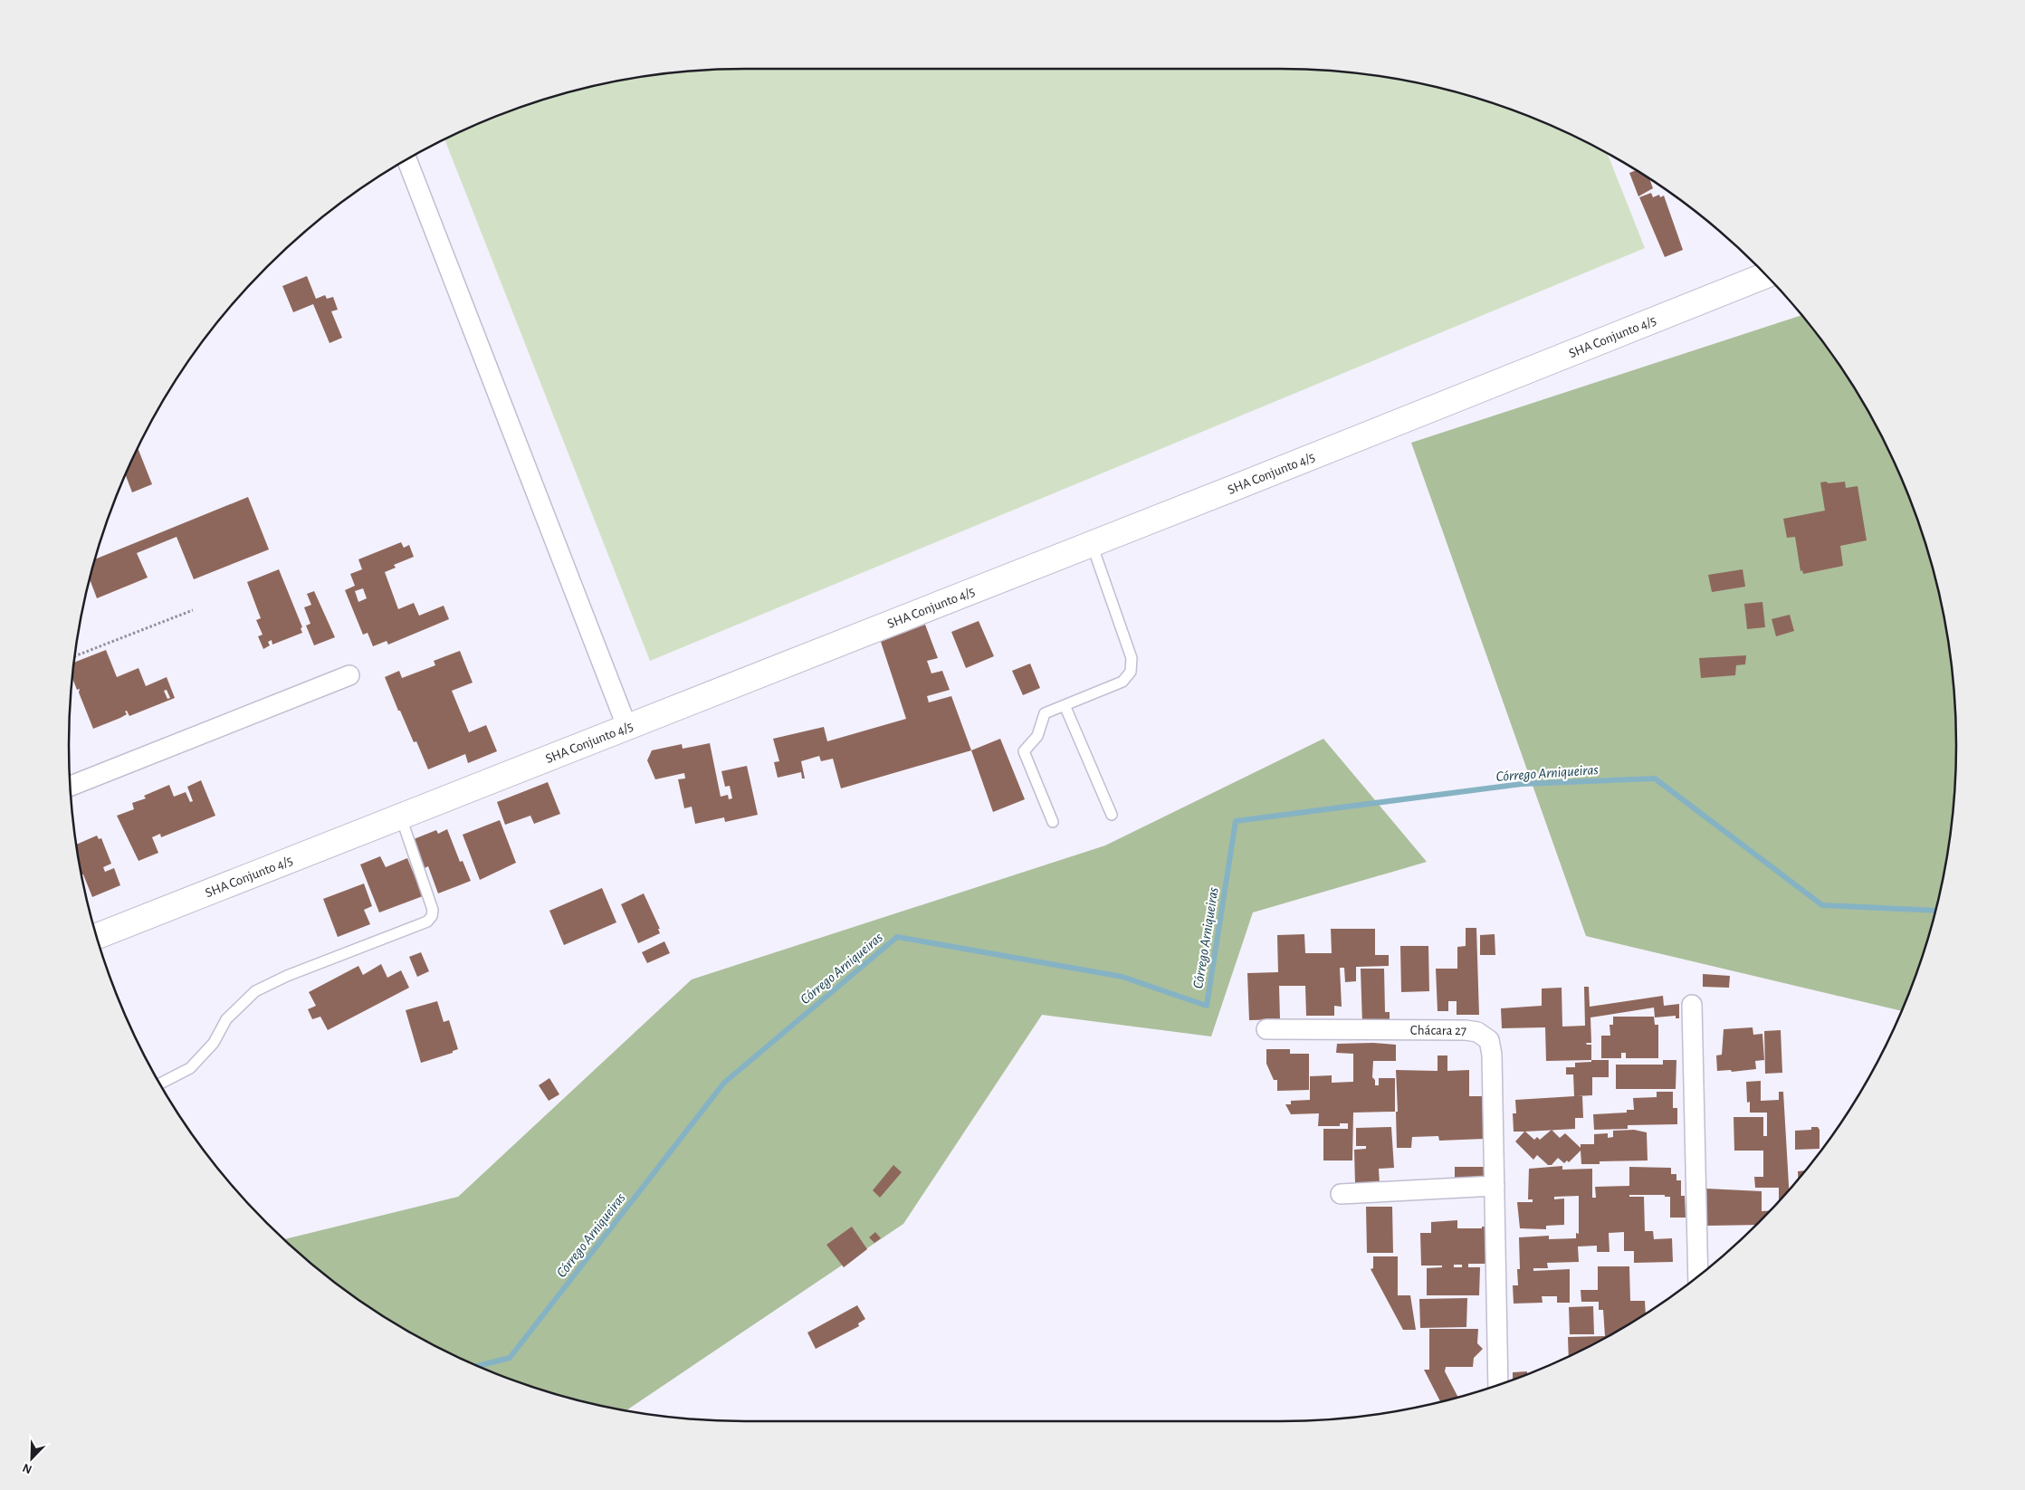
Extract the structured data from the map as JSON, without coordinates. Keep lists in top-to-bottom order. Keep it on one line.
{"streets":{"street":["SHA Conjunto 4/5","Chácara 27"]},"water":["Córrego Arniqueiras"],"north":"bottom left"}
